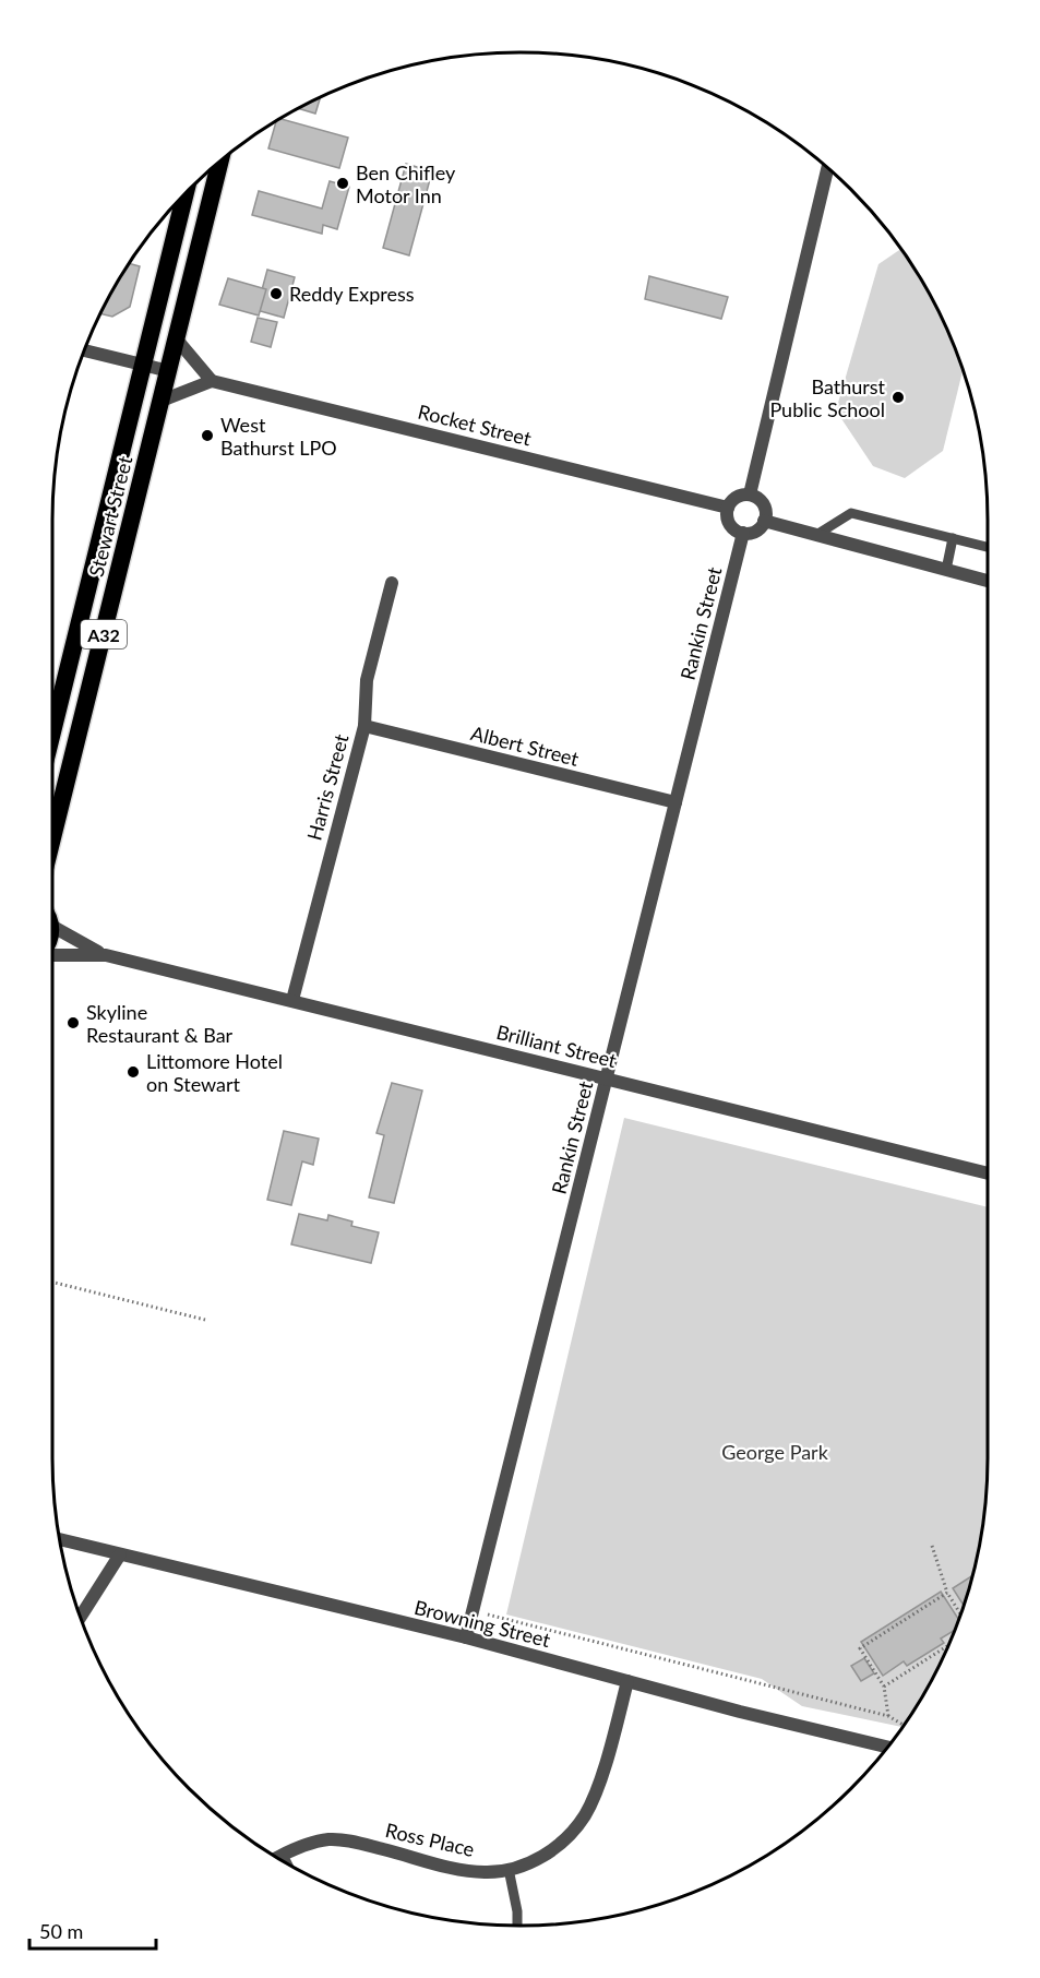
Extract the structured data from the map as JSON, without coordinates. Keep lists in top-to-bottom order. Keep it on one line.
{"streets":{"highway":["Stewart Street","A32"],"street":["Rocket Street","Rankin Street","Albert Street","Harris Street","Brilliant Street","Browning Street","Ross Place"]},"crossings":[["Rocket Street","Rankin Street"],["Rankin Street","Albert Street"],["Rankin Street","Brilliant Street"],["Rankin Street","Browning Street"],["Albert Street","Harris Street"],["Harris Street","Brilliant Street"],["Browning Street","Ross Place"]],"parks":["George Park"],"places":["Ben Chifley Motor Inn","Reddy Express","Bathurst Public School","West Bathurst LPO","Skyline Restaurant & Bar","Littomore Hotel on Stewart"],"scale_bar":"50 m"}
